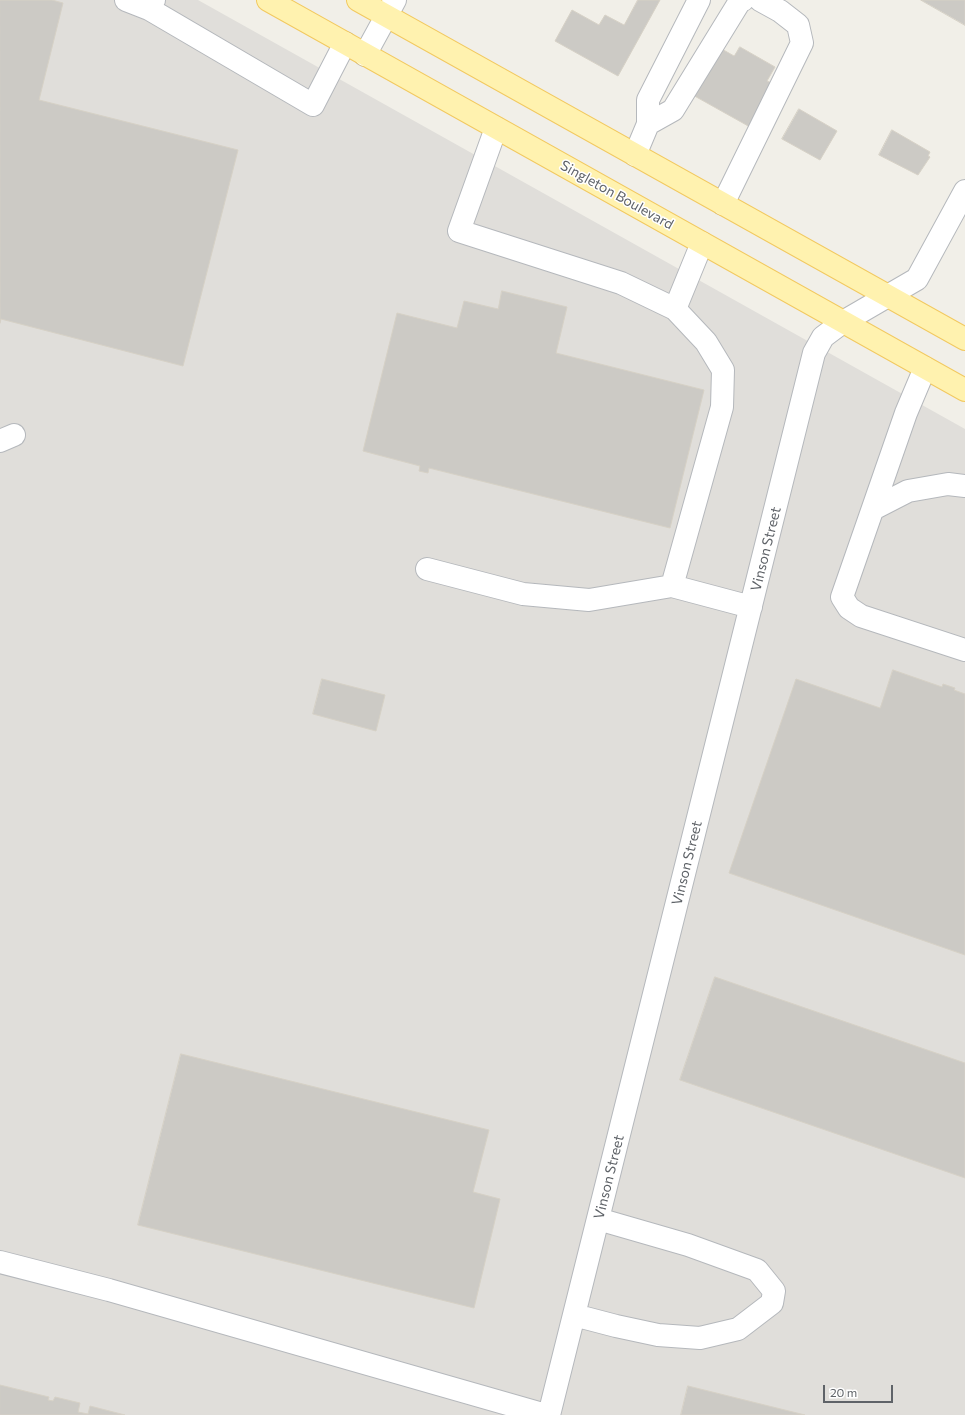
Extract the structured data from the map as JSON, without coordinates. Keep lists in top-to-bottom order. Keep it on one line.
{"streets":{"main road":["Singleton Boulevard"],"street":["Vinson Street"]},"crossings":[["Singleton Boulevard","Vinson Street"]],"scale_bar":"20 m"}
